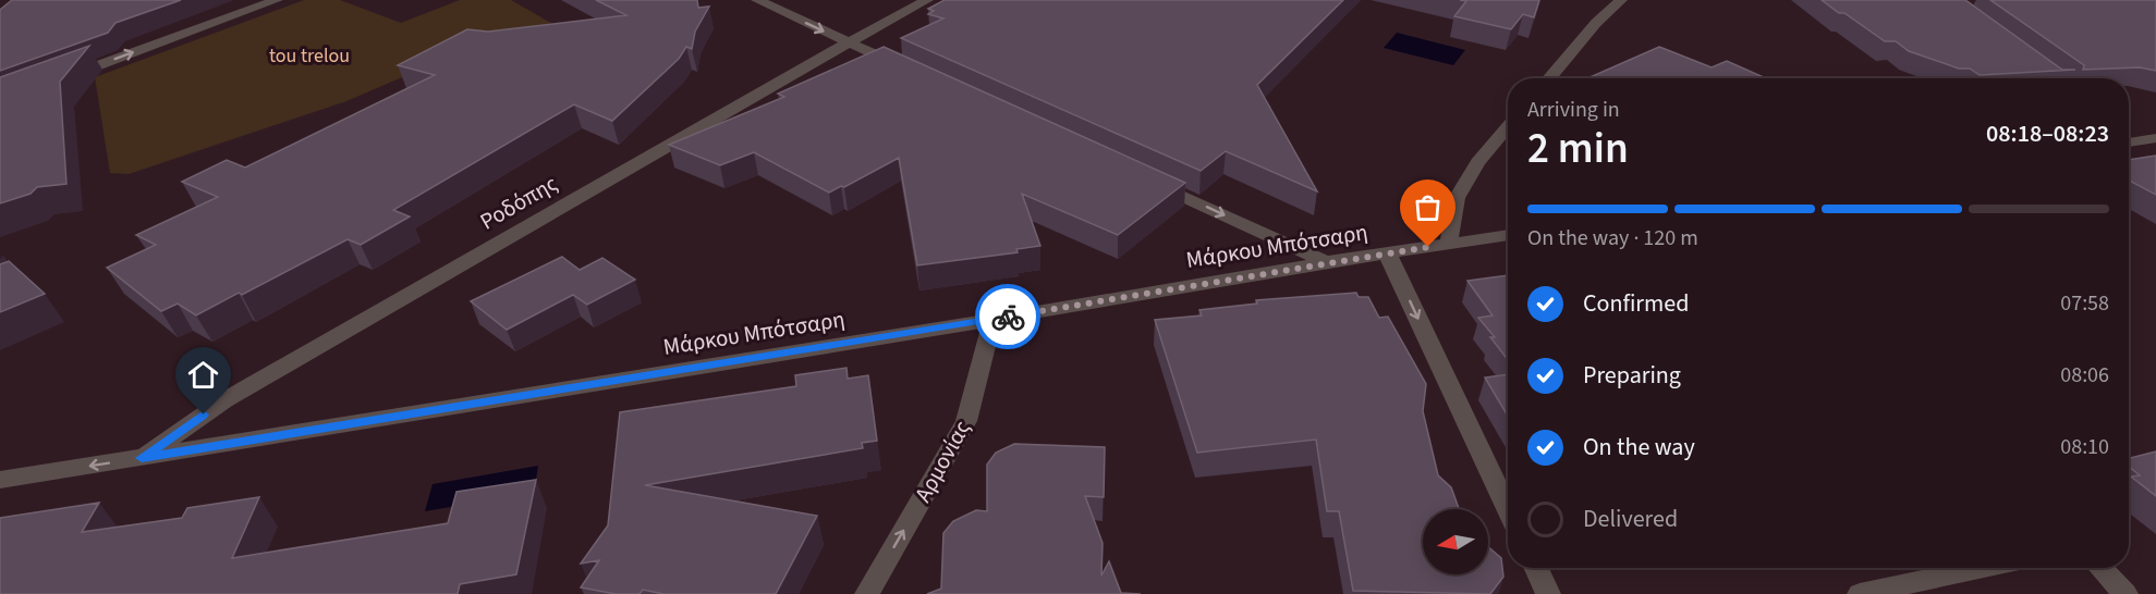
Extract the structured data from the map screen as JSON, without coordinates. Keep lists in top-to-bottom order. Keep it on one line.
{"streets":{"street":["Ροδόπης","Μάρκου Μπότσαρη","Αρμονίας"]},"crossings":[["Ροδόπης","Μάρκου Μπότσαρη"],["Μάρκου Μπότσαρη","Αρμονίας"]],"one_way":["Αρμονίας"],"parks":["tou trelou"],"north":"left","page":{"heading":["2 min","Arriving in","08:18–08:23"],"bar":"On the way · 120 m","list":[["Confirmed","07:58"],["Preparing","08:06"],["On the way","08:10"],"Delivered"]}}
